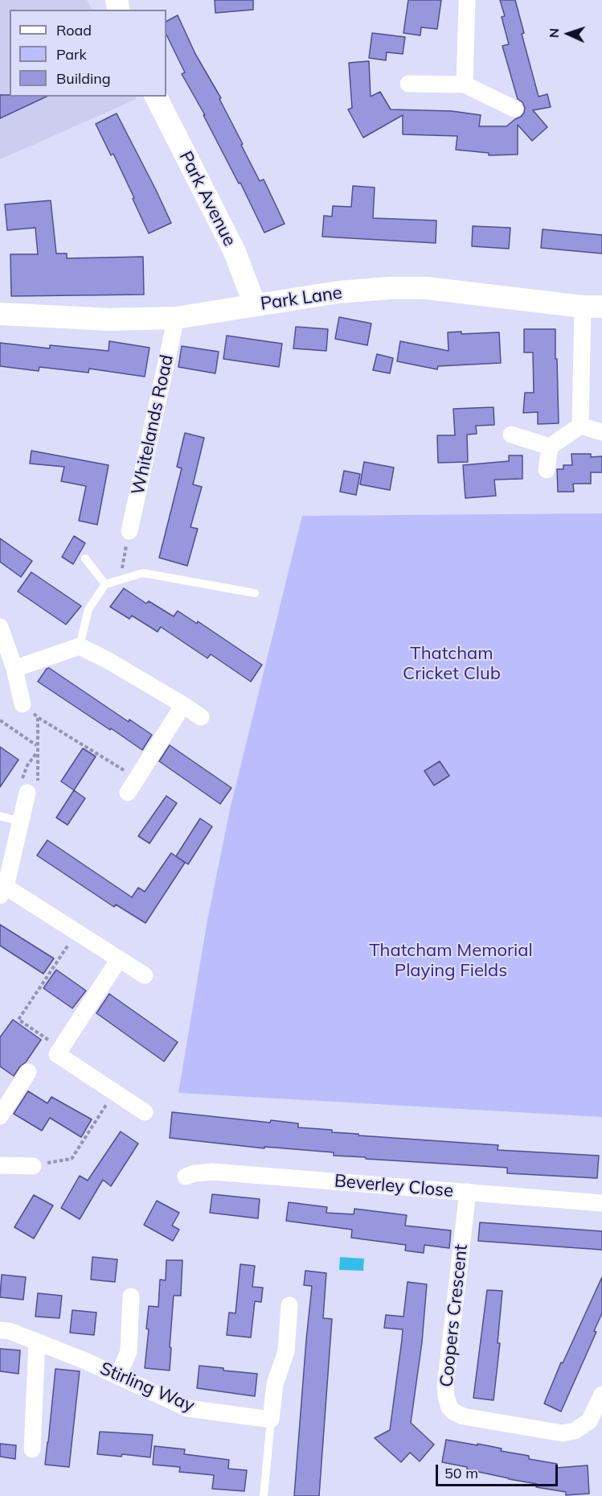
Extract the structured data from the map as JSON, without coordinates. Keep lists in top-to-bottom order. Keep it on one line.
{"streets":{"street":["Park Avenue","Park Lane","Whitelands Road","Beverley Close","Coopers Crescent","Stirling Way"]},"crossings":[["Park Avenue","Park Lane"],["Park Lane","Whitelands Road"],["Beverley Close","Coopers Crescent"]],"parks":["Thatcham Cricket Club","Thatcham Memorial Playing Fields"],"legend":["Road","Park","Building"],"scale_bar":"50 m","north":"left"}
